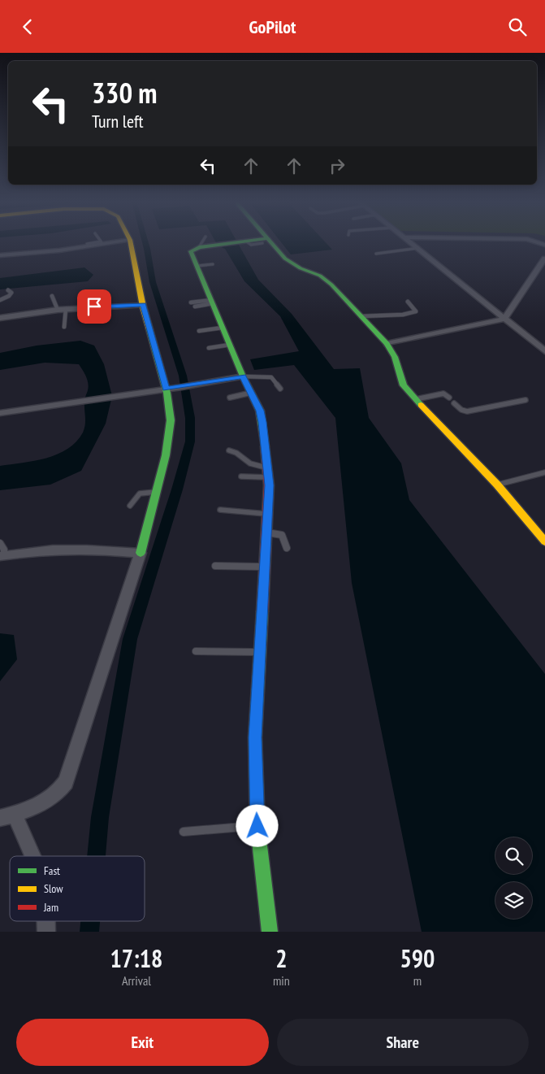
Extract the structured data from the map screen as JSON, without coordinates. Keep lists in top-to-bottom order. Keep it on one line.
{"legend":["Fast","Slow","Jam"],"page":{"header":"GoPilot","turn":["330 m","Turn left"],"eta":["17:18","Arrival","2","min","590","m"],"buttons":["Exit","Share"]}}
